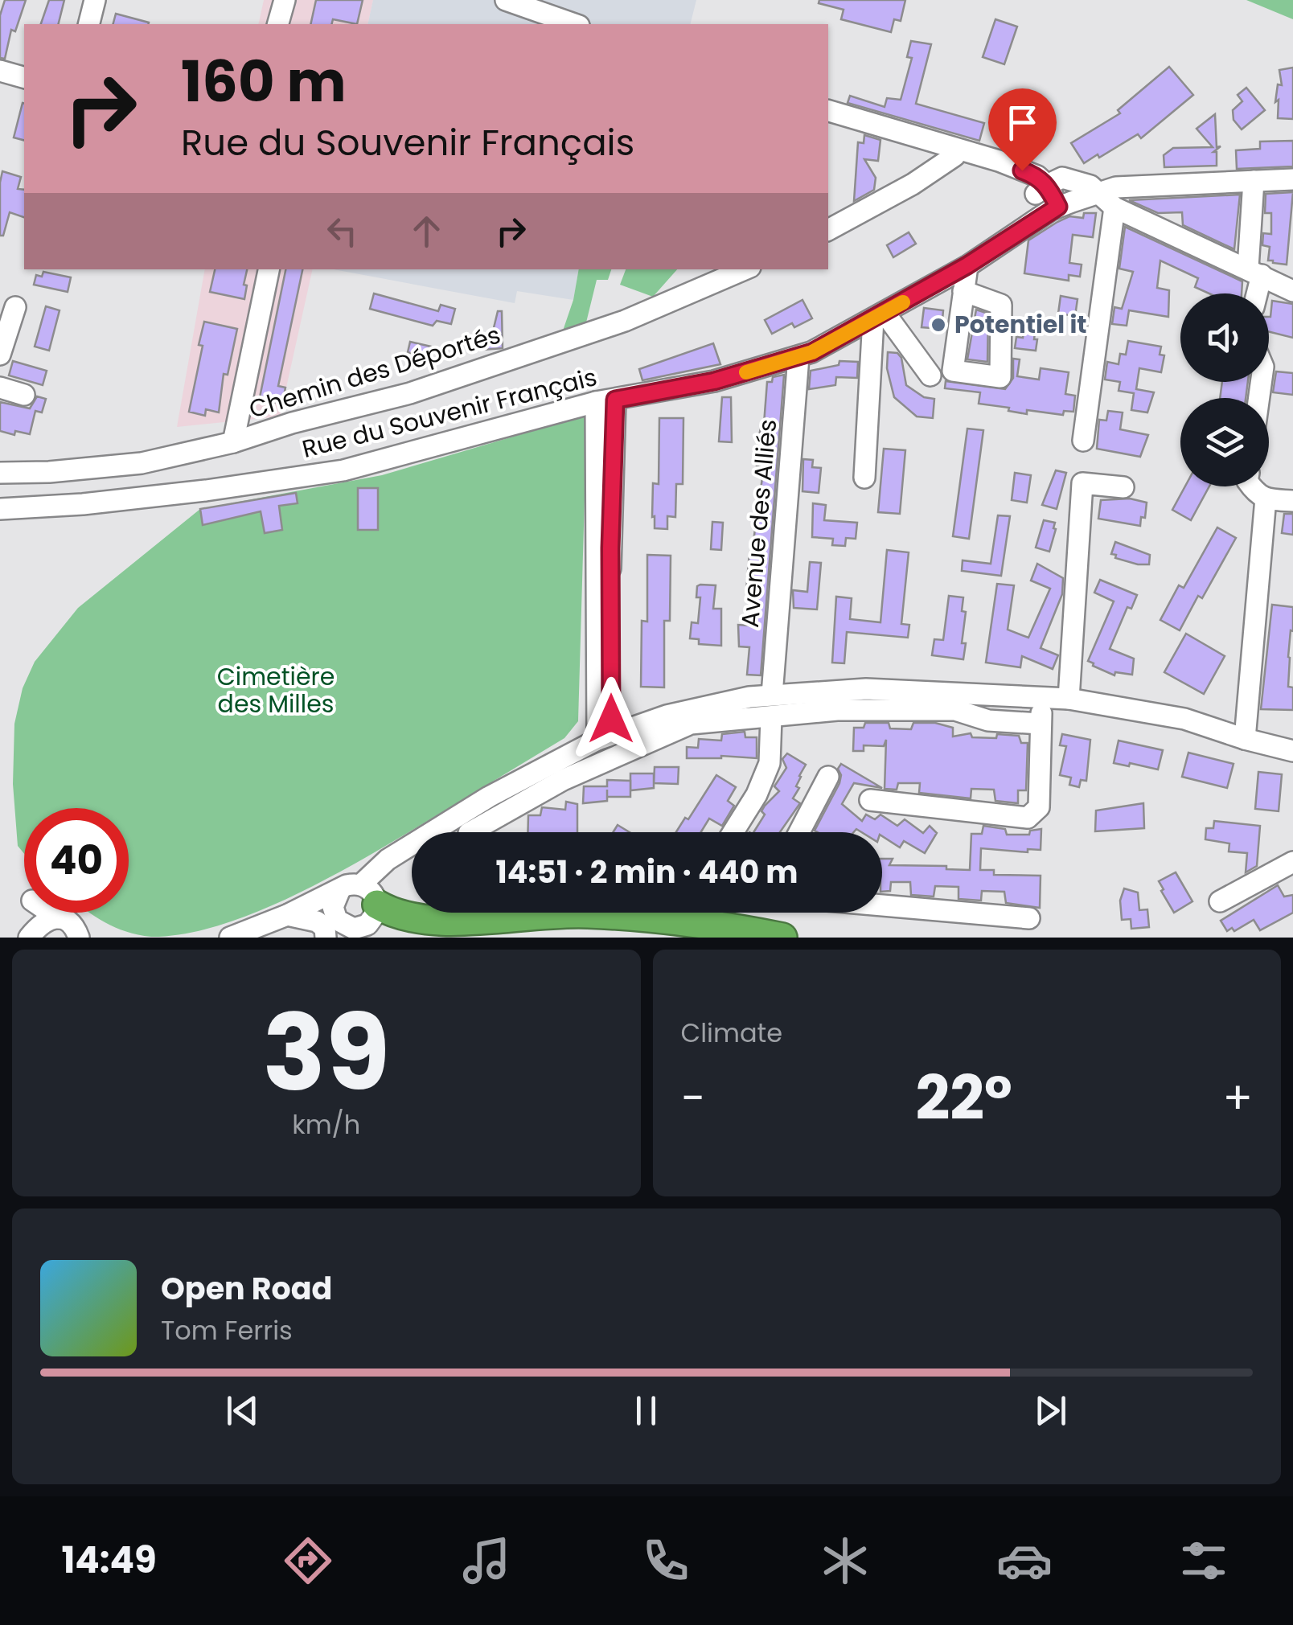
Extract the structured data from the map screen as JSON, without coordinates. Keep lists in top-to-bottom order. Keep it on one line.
{"streets":{"street":["Chemin des Déportés","Rue du Souvenir Français","Avenue des Alliés"]},"crossings":[["Rue du Souvenir Français","Avenue des Alliés"]],"parks":["Cimetière des Milles"],"places":["Potentiel it"],"page":{"turn":["160 m","Rue du Souvenir Français"],"limit":"40","trip":"14:51 · 2 min · 440 m","tile":[["39","km/h"],"Climate"],"heat":["−","22°","+"],"song":["Open Road","Tom Ferris"],"tabs":"14:49"}}
